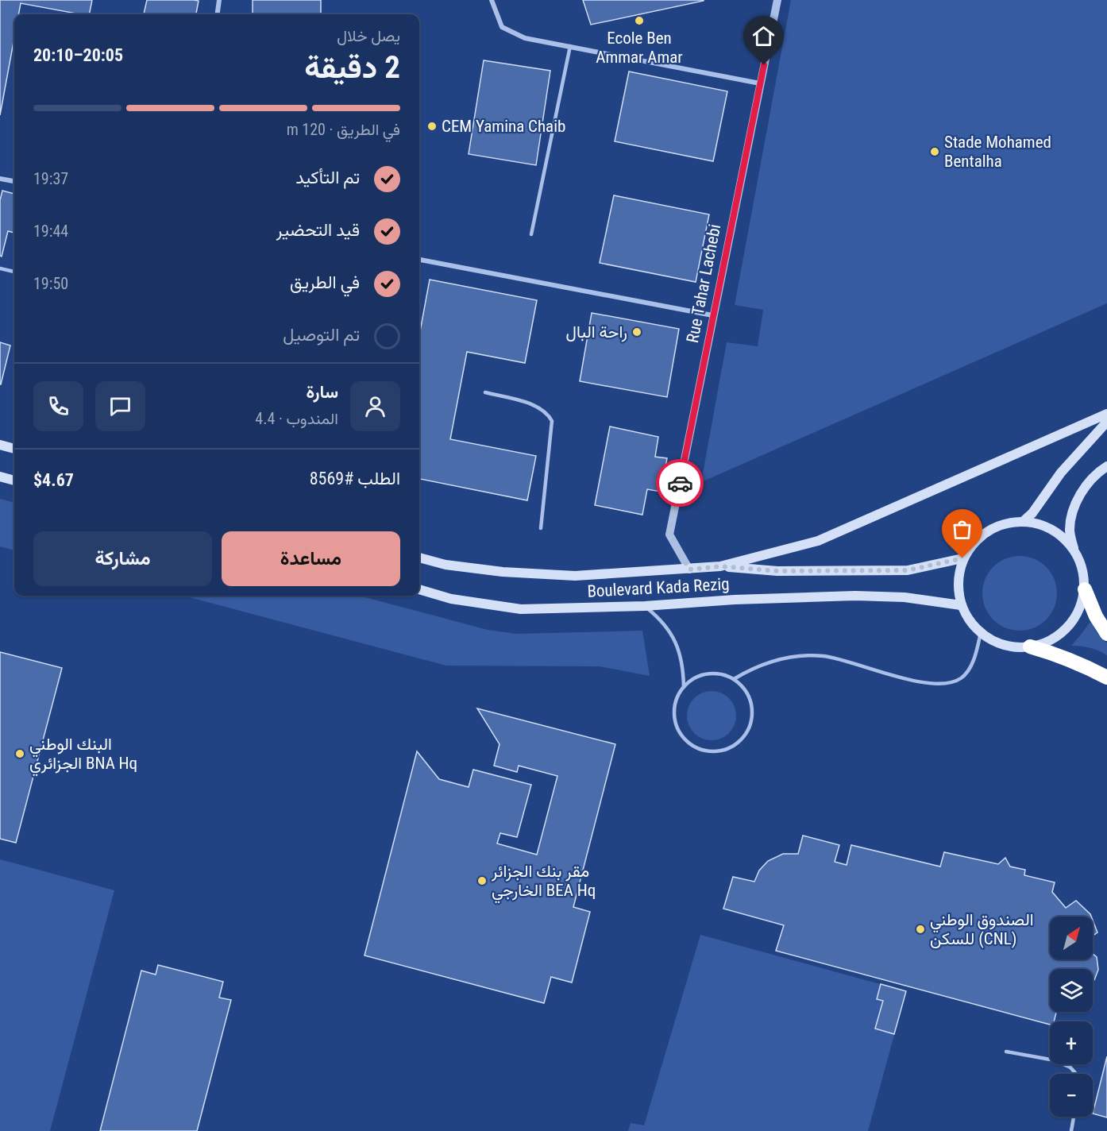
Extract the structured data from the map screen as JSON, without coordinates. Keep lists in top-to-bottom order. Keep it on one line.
{"streets":{"main road":["Boulevard Kada Rezig"],"street":["Rue Tahar Lachebi"]},"crossings":[["Rue Tahar Lachebi","Boulevard Kada Rezig"]],"places":["Ecole Ben Ammar Amar","CEM Yamina Chaib","Stade Mohamed Bentalha","راحة البال","البنك الوطني الجزائري BNA Hq","مقر بنك الجزائر الخارجي BEA Hq","الصندوق الوطني للسكن (CNL)"],"north":"top right","page":{"heading":["2 دقيقة","يصل خلال","20:05–20:10"],"panel":["سارة","المندوب · 4.4","الطلب #8569","$4.67"],"bar":"في الطريق · 120 m","list":[["تم التأكيد","19:37"],["قيد التحضير","19:44"],["في الطريق","19:50"],"تم التوصيل"],"buttons":["مساعدة","مشاركة"],"map_buttons":["+","−"]}}
